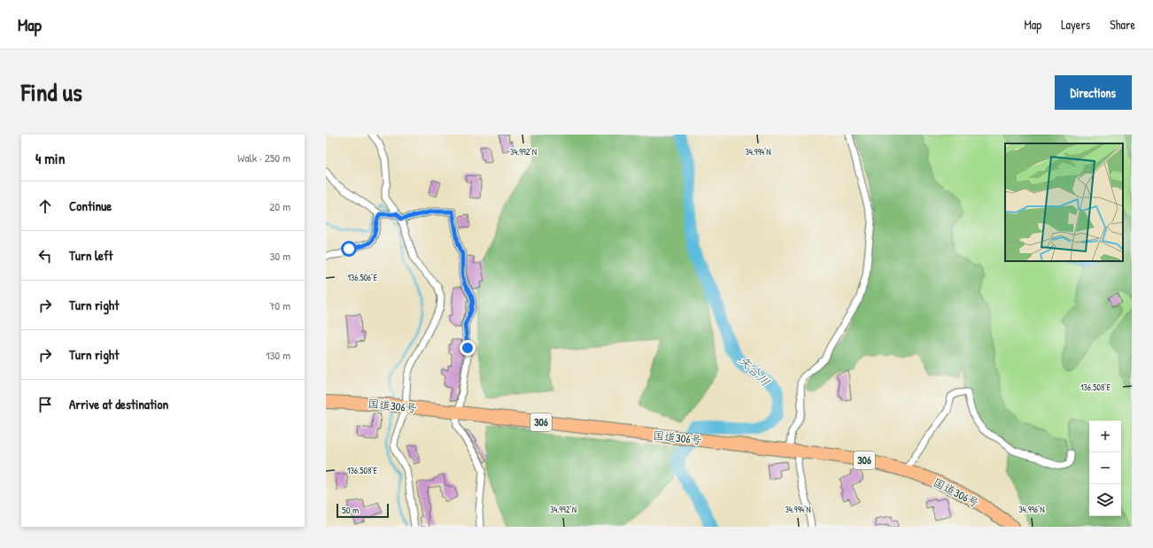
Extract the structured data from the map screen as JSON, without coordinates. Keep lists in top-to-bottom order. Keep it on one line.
{"streets":{"highway":["国道306号","306"]},"water":["矢合川"],"scale_bar":"50 m","page":{"header":"Map","nav":["Map","Layers","Share"],"title":"Find us","buttons":"Directions","heading":["4 min","Walk · 250 m"],"list":[["Continue","20 m"],["Turn left","30 m"],["Turn right","70 m"],["Turn right","130 m"],"Arrive at destination"],"map_buttons":["+","−"],"scale":"50 m"},"coordinates":["34.992°N","34.994°N","136.506°E","136.508°E","34.996°N"]}
